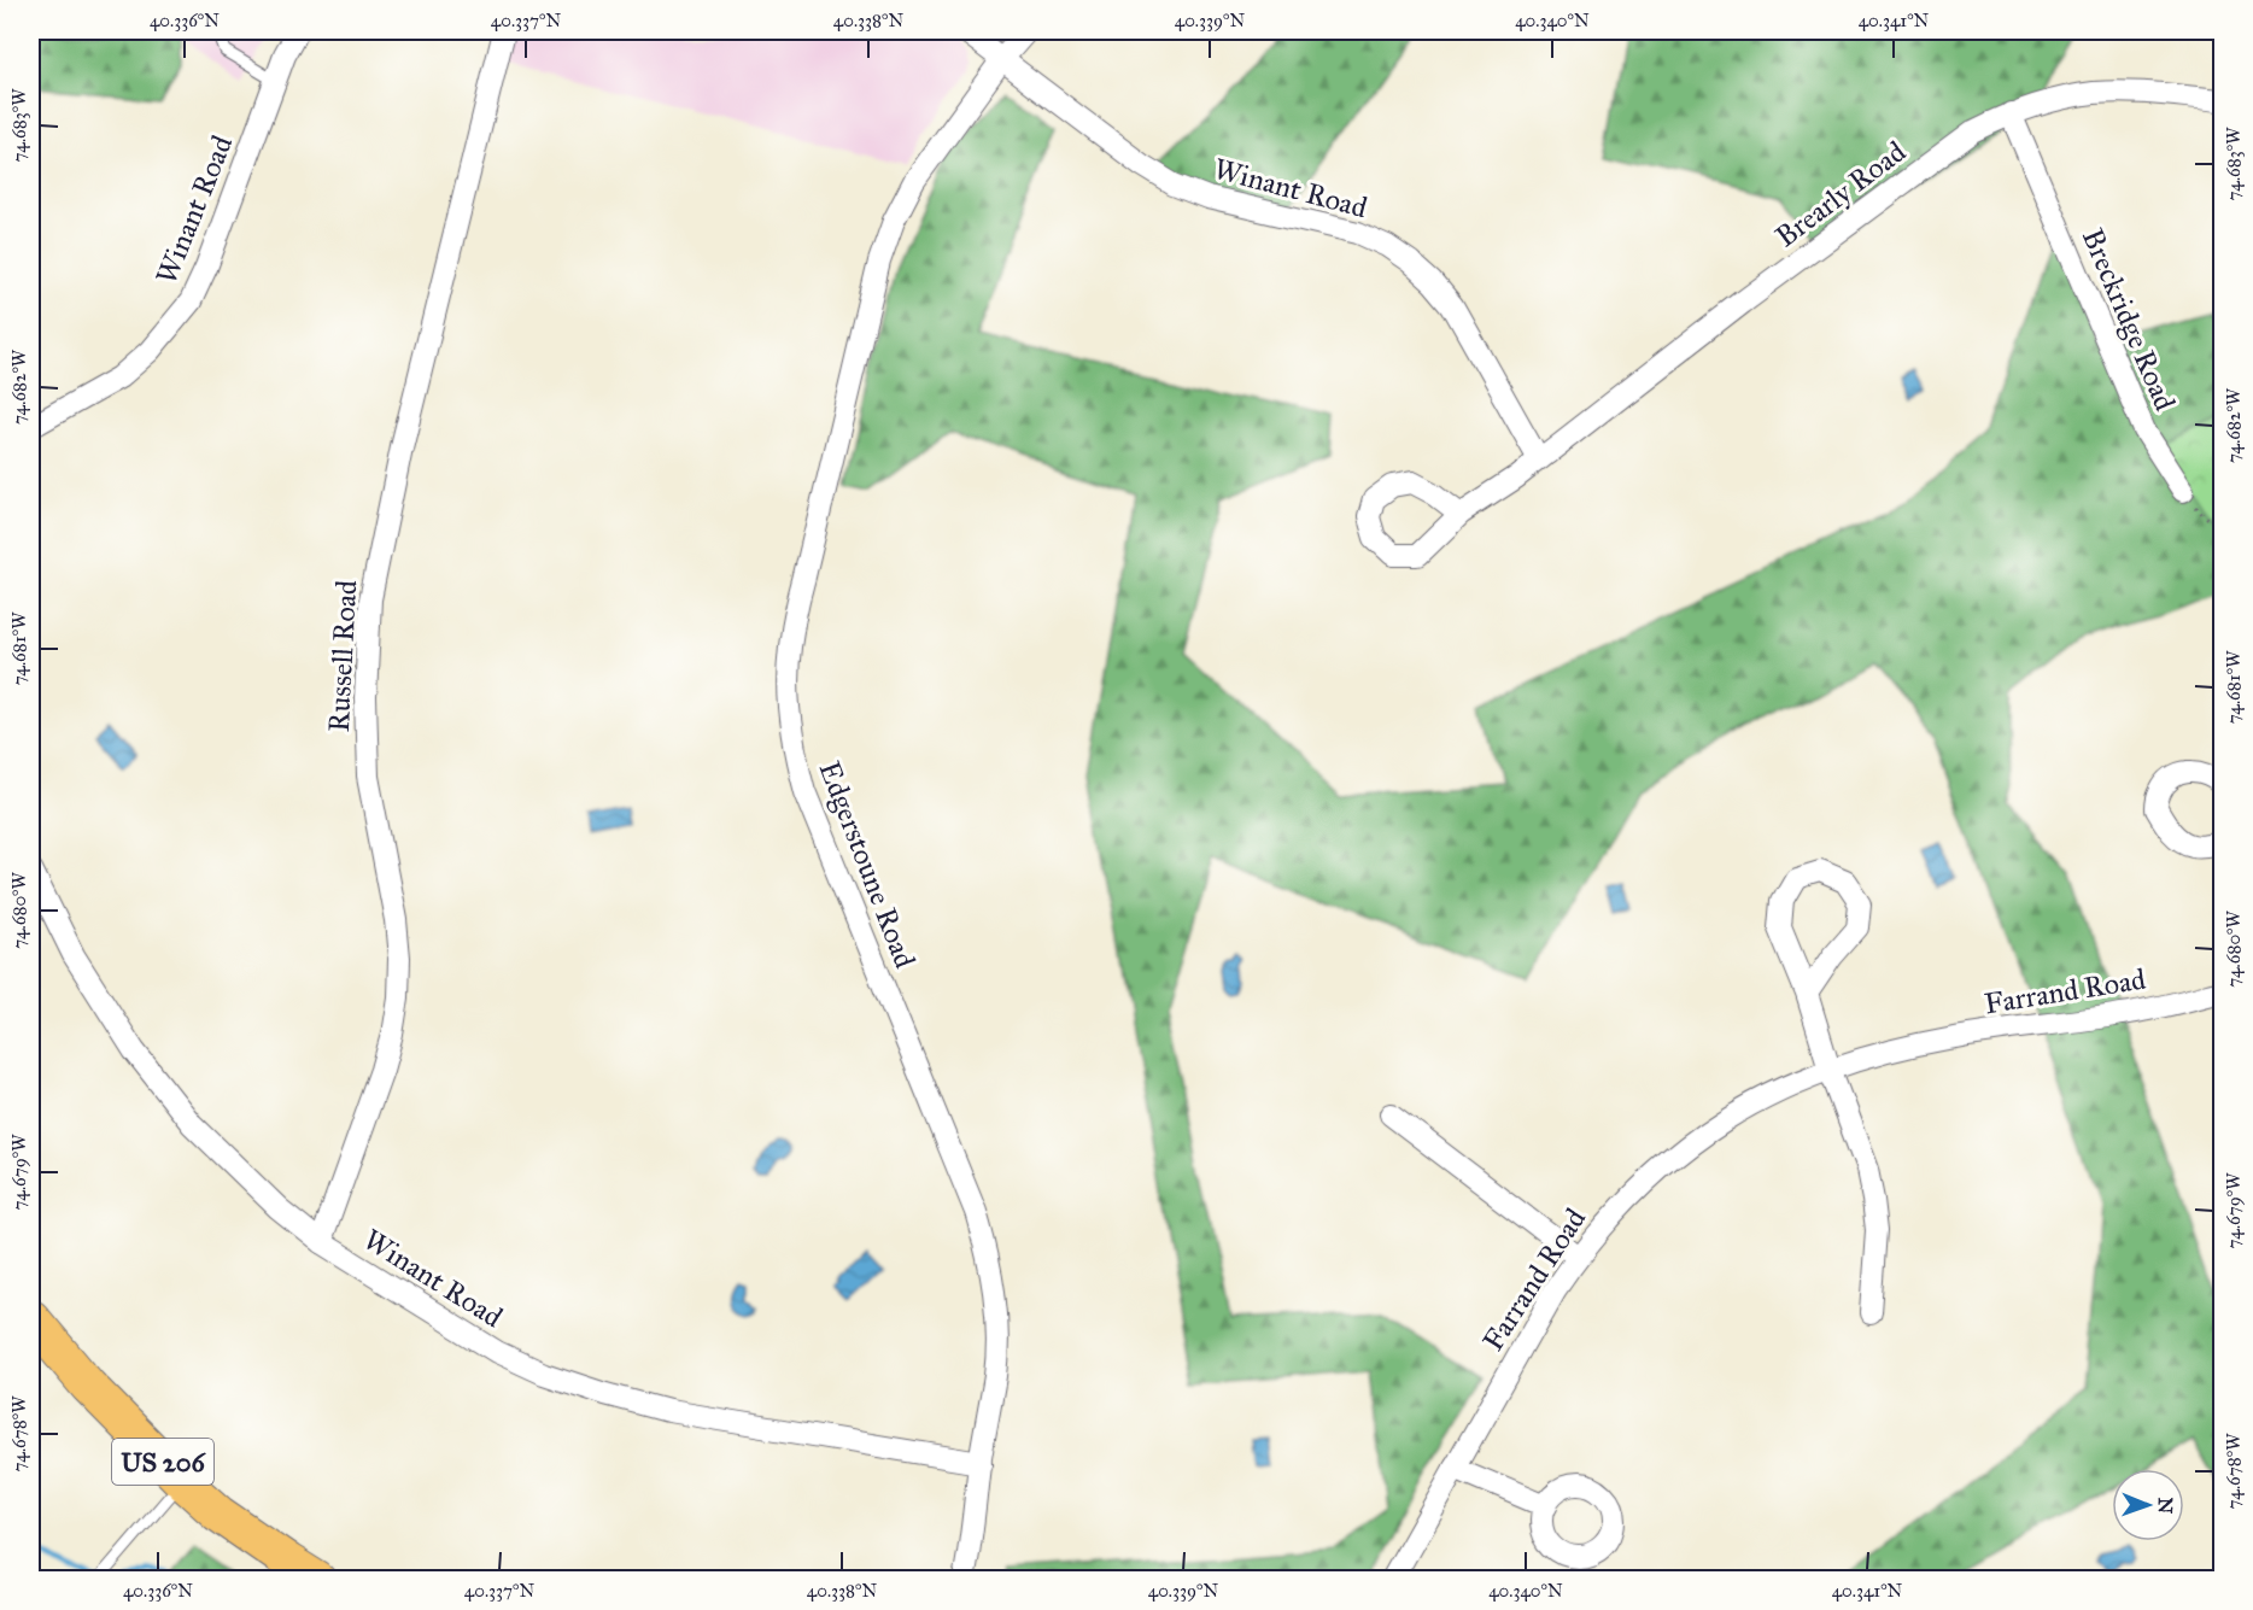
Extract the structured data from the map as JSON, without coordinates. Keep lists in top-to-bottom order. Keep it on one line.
{"streets":{"highway":["US 206"],"street":["Winant Road","Brearly Road","Breckridge Road","Russell Road","Edgerstoune Road","Farrand Road"]},"crossings":[["Winant Road","Brearly Road"],["Winant Road","Russell Road"],["Winant Road","Edgerstoune Road"],["Brearly Road","Breckridge Road"]],"north":"right","coordinates":["40.336°N","40.337°N","40.338°N","40.339°N","40.340°N","40.341°N","74.683°W","74.682°W","74.681°W","74.680°W","74.679°W","74.678°W"]}
